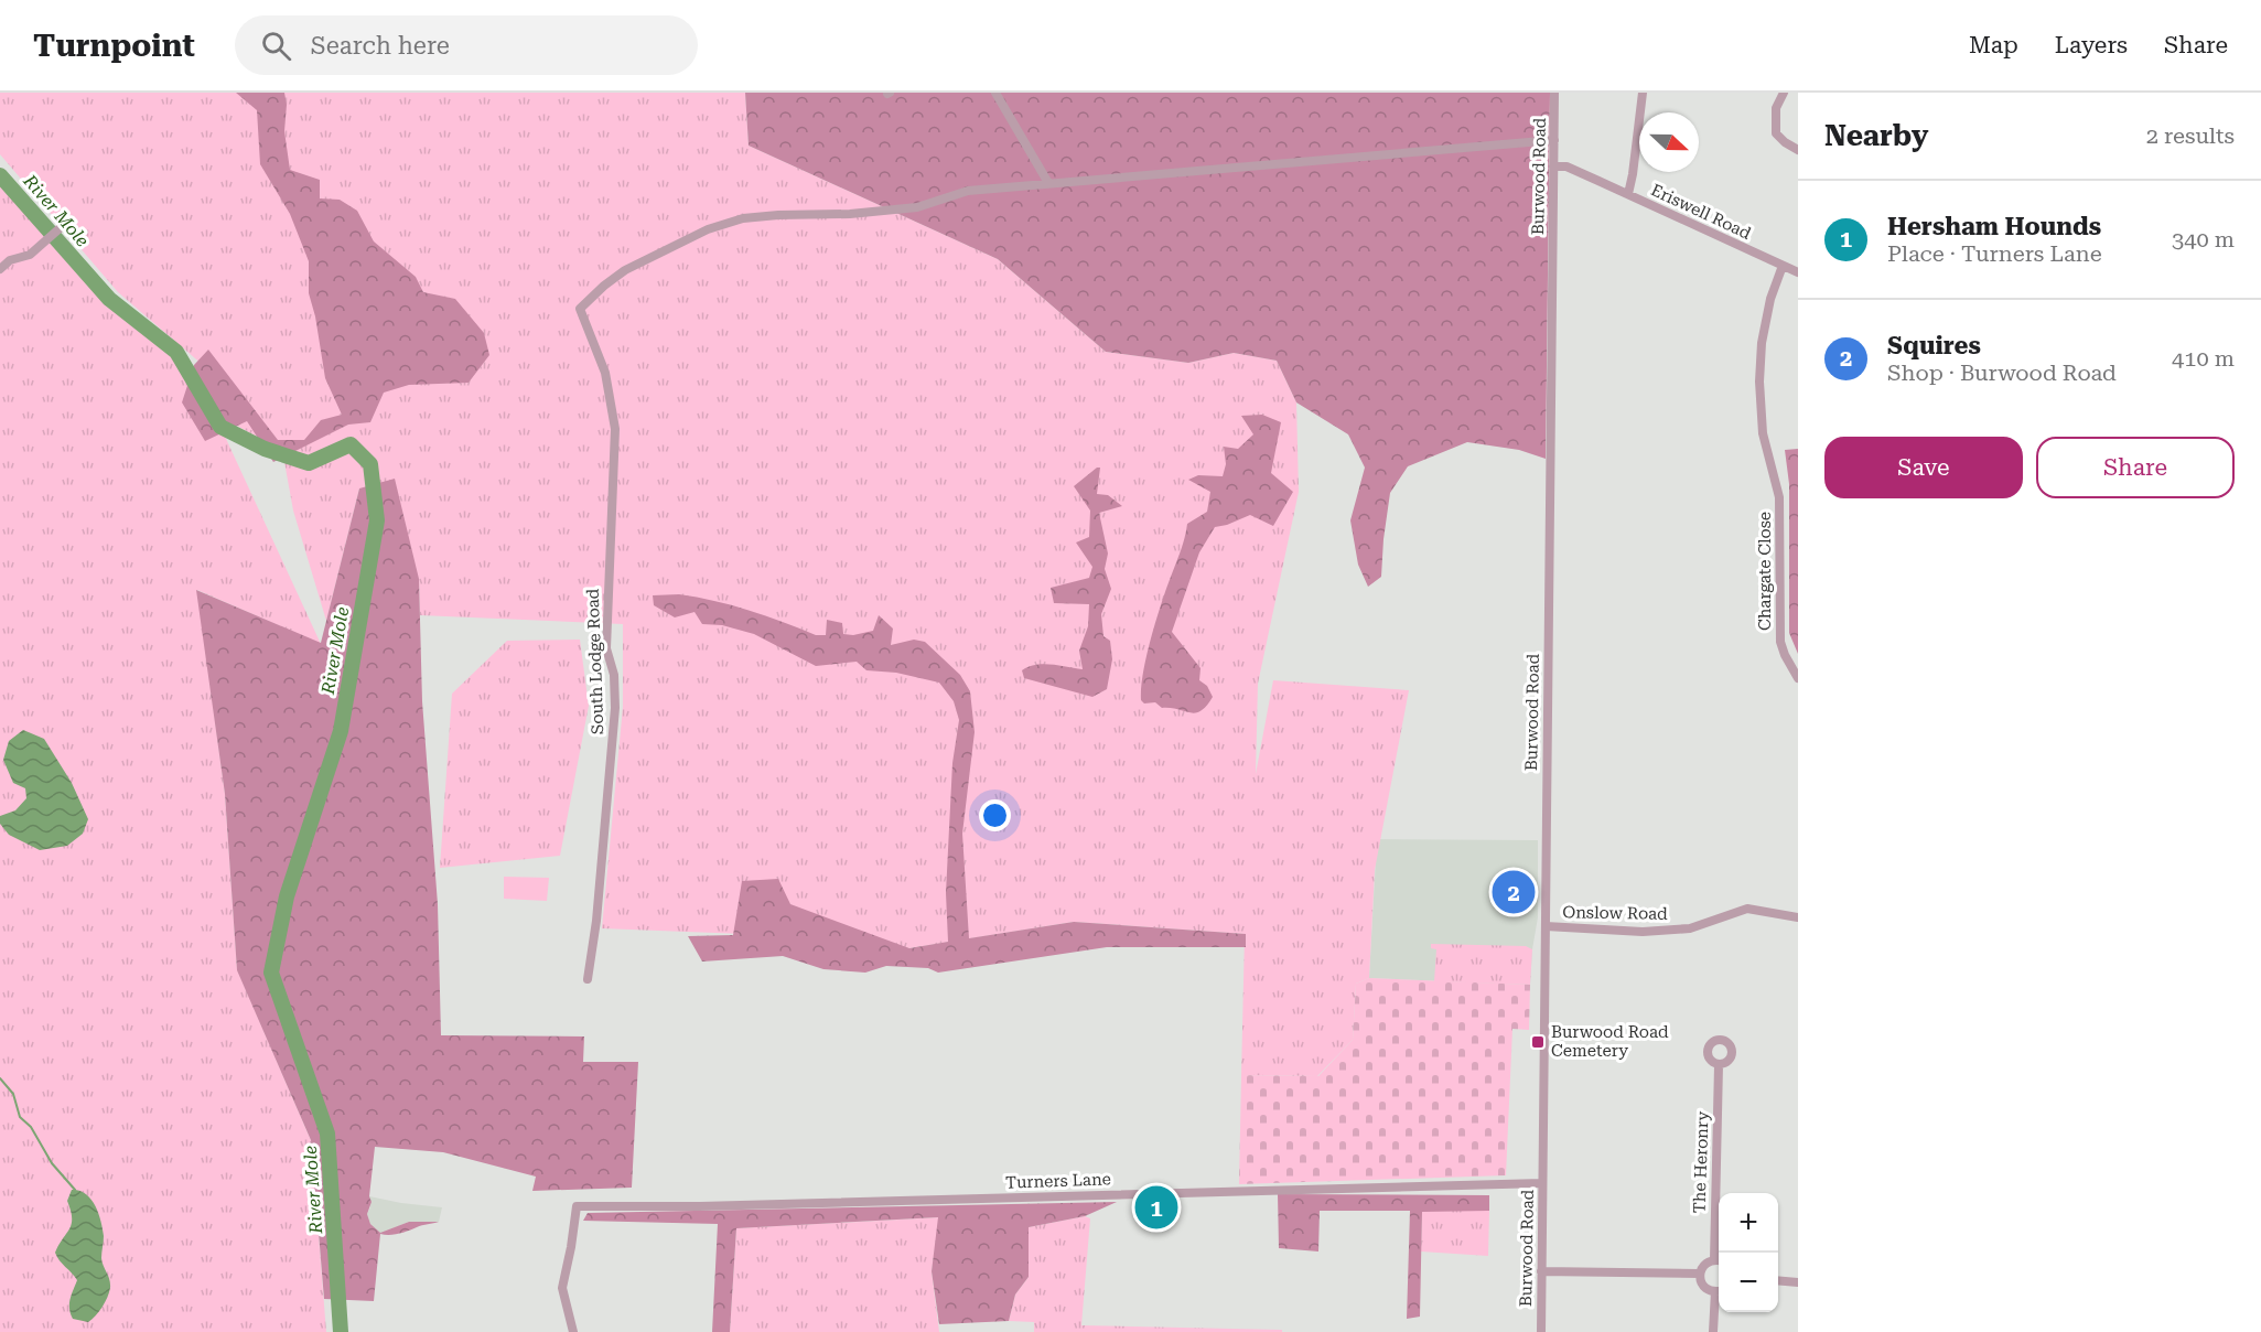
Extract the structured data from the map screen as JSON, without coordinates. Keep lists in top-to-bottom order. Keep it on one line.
{"streets":{"street":["Burwood Road","Eriswell Road","Chargate Close","South Lodge Road","Onslow Road","The Heronry","Turners Lane"]},"crossings":[["Burwood Road","Eriswell Road"],["Burwood Road","Onslow Road"],["Burwood Road","Turners Lane"],["Eriswell Road","Chargate Close"]],"water":["River Mole"],"places":{"transit":["Burwood Road Cemetery"]},"north":"right","page":{"header":"Turnpoint","search":"Search here","nav":["Map","Layers","Share"],"heading":["Nearby","2 results"],"list":[{"mark":"1","name":"Hersham Hounds","note":"Place · Turners Lane","value":"340 m"},{"mark":"2","name":"Squires","note":"Shop · Burwood Road","value":"410 m"}],"buttons":["Save","Share"],"pins":["2","1"],"map_buttons":["+","−"]}}
